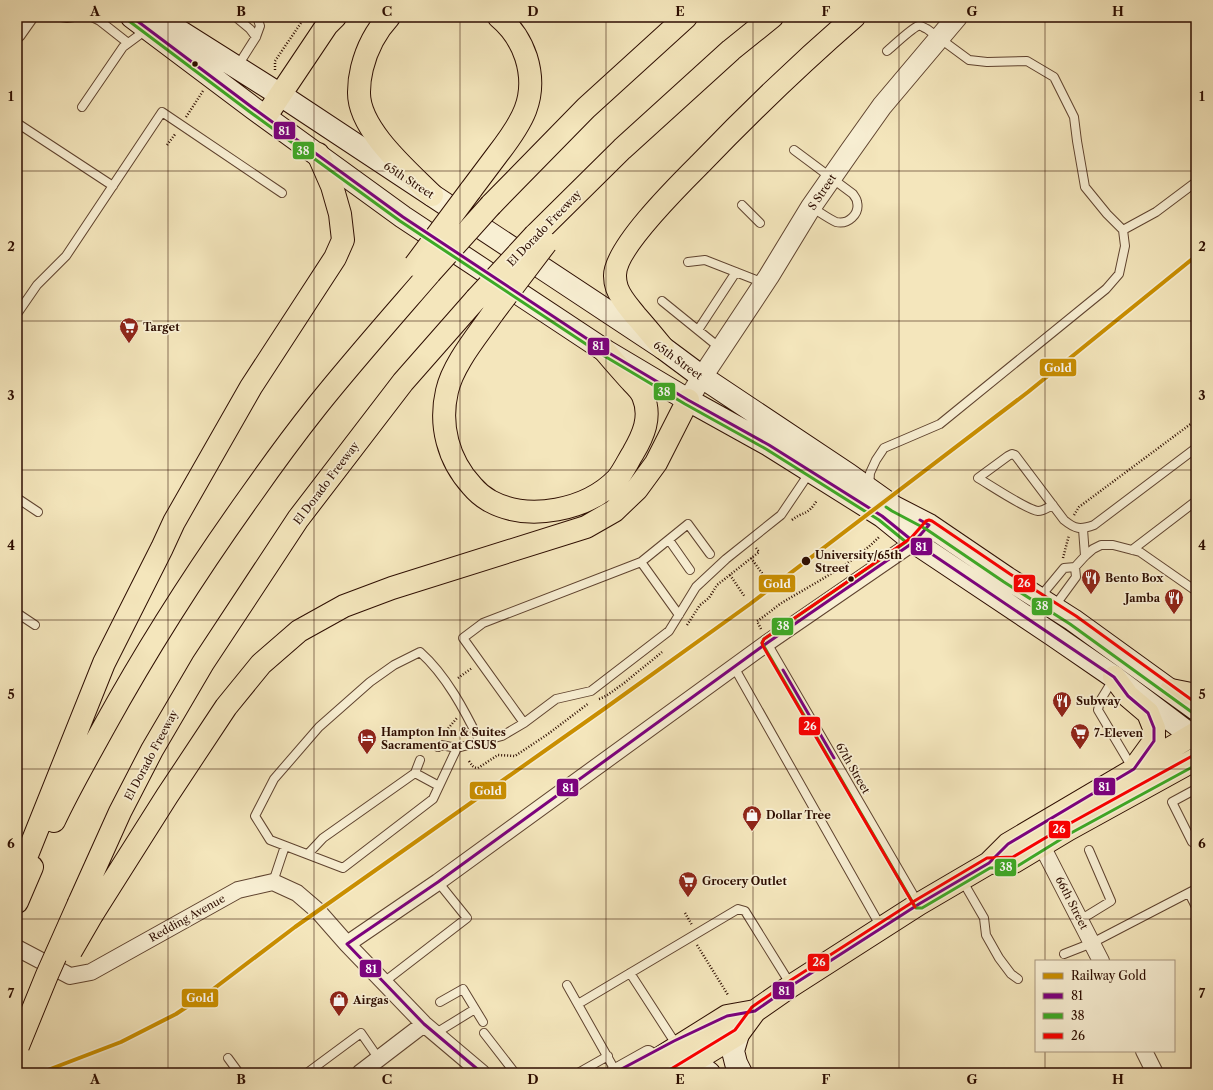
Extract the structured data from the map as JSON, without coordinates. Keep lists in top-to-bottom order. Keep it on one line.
{"streets":{"main road":["65th Street","El Dorado Freeway"],"street":["S Street","66th Street","Redding Avenue"],"lane":["67th Street"]},"crossings":[["65th Street","S Street"]],"places":{"supermarket":["Target","7-Eleven","Grocery Outlet"],"other":["University/65th Street"],"restaurant":["Bento Box","Jamba","Subway"],"hotel":["Hampton Inn & Suites Sacramento at CSUS"],"shop":["Dollar Tree","Airgas"]},"lines":["transit line 81","transit line 38","rail line Gold","transit line 26"],"legend":["Railway Gold","81","38","26"],"grid":{"columns":["A","B","C","D","E","F","G","H"],"rows":["1","2","3","4","5","6","7"]}}
